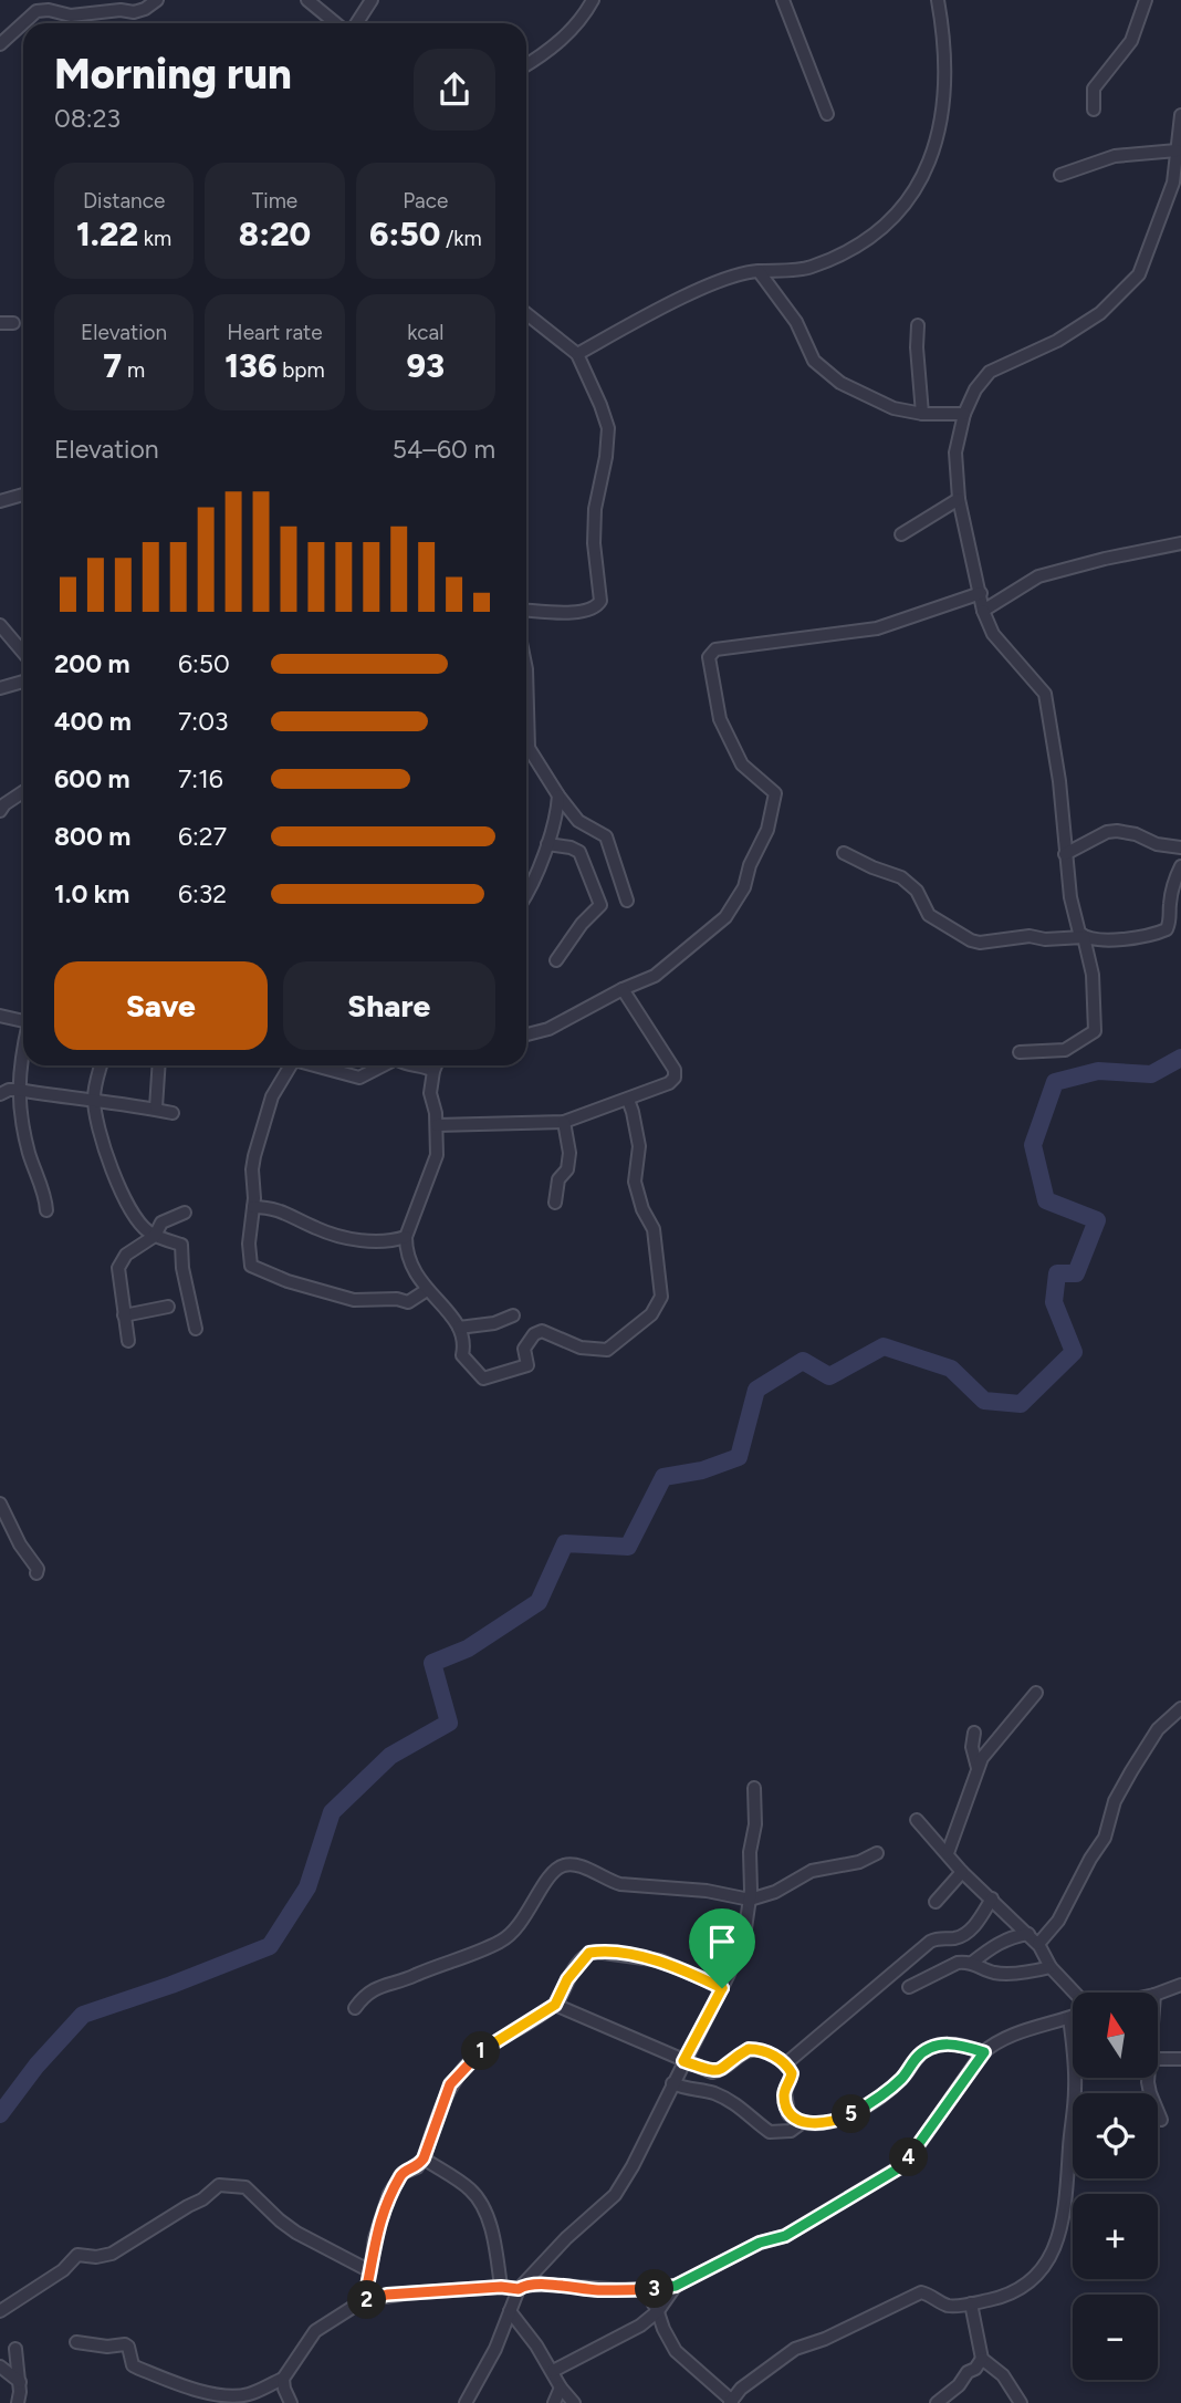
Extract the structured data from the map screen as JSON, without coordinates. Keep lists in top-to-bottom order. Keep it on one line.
{"north":"top","page":{"heading":["Morning run","08:23"],"stats":[["Distance","1.22 km"],["Time","8:20"],["Pace","6:50 /km"],["Elevation","7 m"],["Heart rate","136 bpm"],["kcal","93"]],"chart":["Elevation","54–60 m"],"list":[{"name":"200 m","note":"6:50"},{"name":"400 m","note":"7:03"},{"name":"600 m","note":"7:16"},{"name":"800 m","note":"6:27"},{"name":"1.0 km","note":"6:32"}],"buttons":["Save","Share"],"map_buttons":["+","−"],"pins":["1","5","4","3","2"]}}
